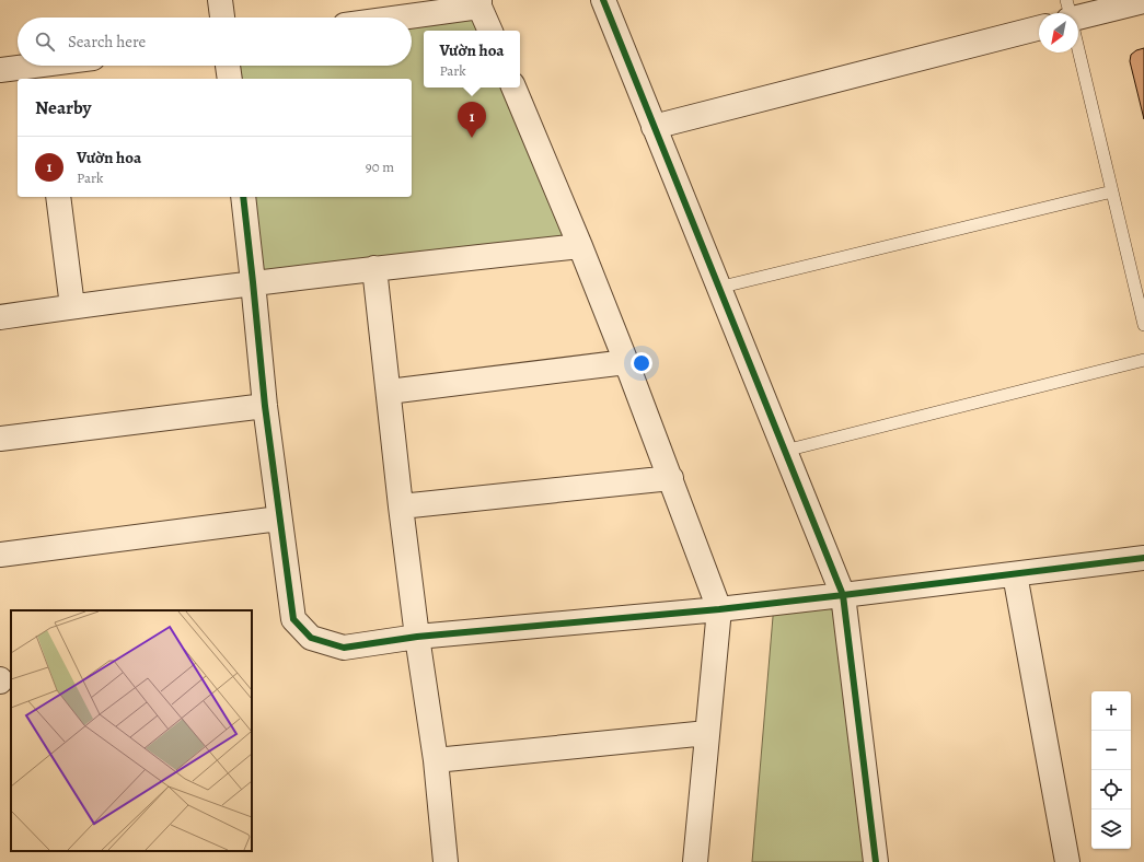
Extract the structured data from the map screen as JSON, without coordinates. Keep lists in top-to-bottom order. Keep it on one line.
{"north":"bottom left","page":{"search":"Search here","popup":["Vườn hoa","Park"],"heading":"Nearby","pins":"1","list":[{"mark":"1","name":"Vườn hoa","note":"Park","value":"90 m"}],"map_buttons":["+","−"]}}
